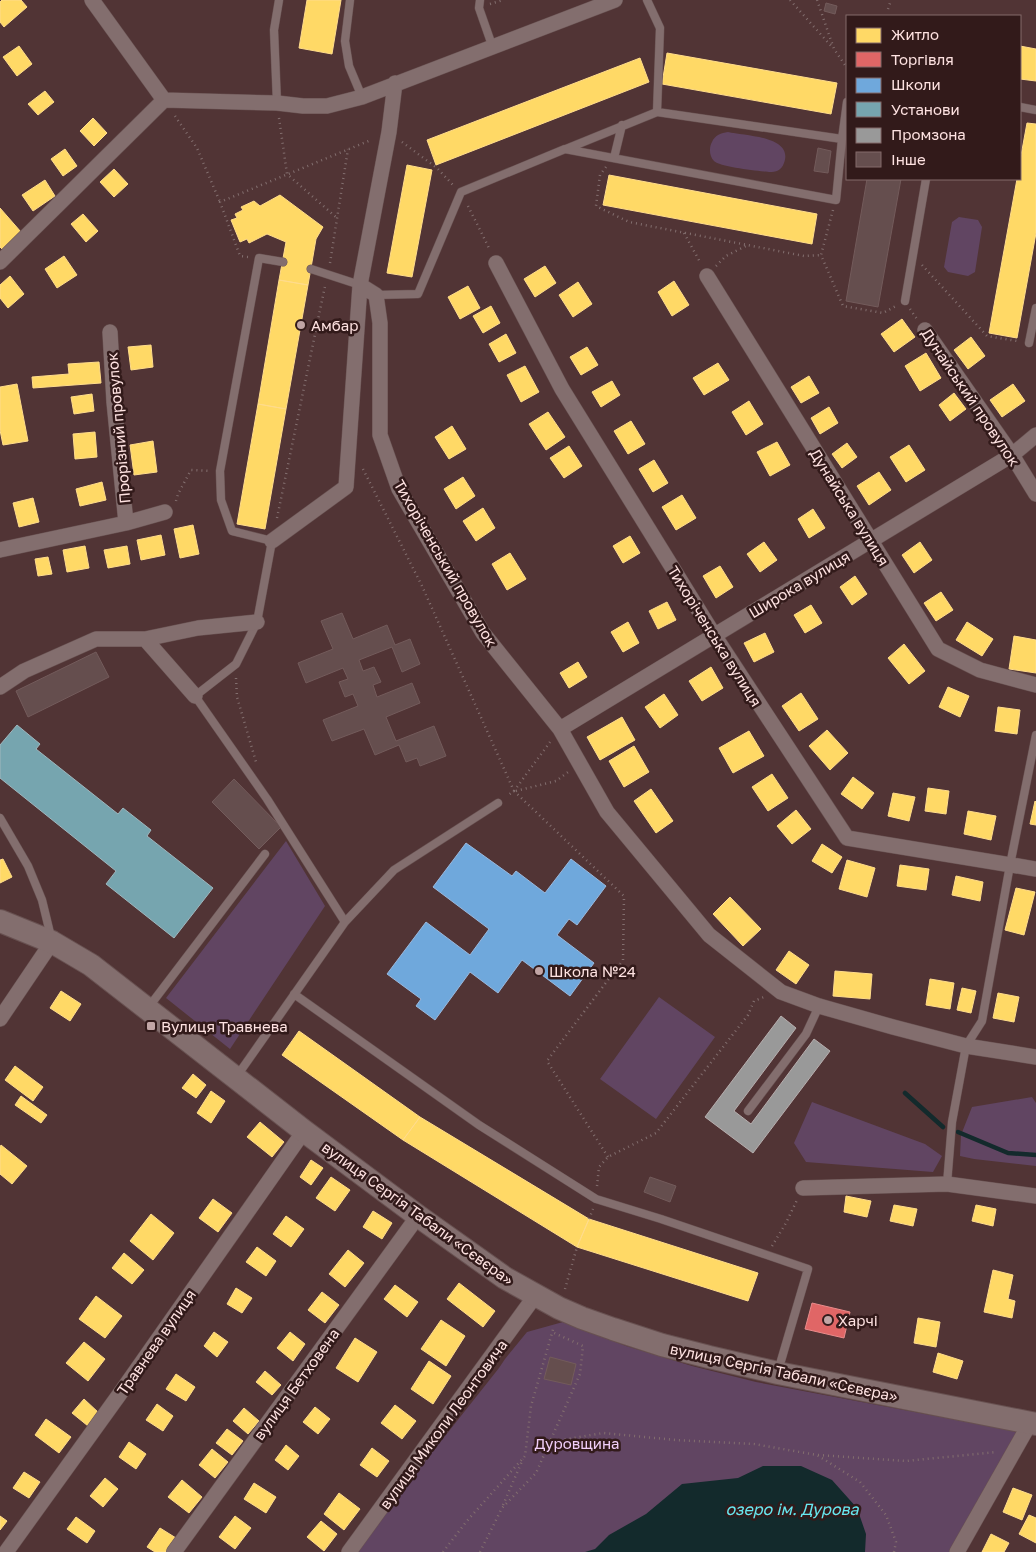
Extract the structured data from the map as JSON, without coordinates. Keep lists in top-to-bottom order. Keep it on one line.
{"streets":{"main road":["вулиця Сергія Табали «Сєвєра»"],"street":["Дунайський провулок","Прорізний провулок","Дунайська вулиця","Тихоріченський провулок","Широка вулиця","Тихоріченська вулиця","Травнева вулиця","вулиця Бетховена","вулиця Миколи Леонтовича"]},"crossings":[["Дунайський провулок","Широка вулиця"],["Дунайська вулиця","Широка вулиця"],["Тихоріченський провулок","Широка вулиця"],["Широка вулиця","Тихоріченська вулиця"],["вулиця Сергія Табали «Сєвєра»","Травнева вулиця"],["вулиця Сергія Табали «Сєвєра»","вулиця Бетховена"],["вулиця Сергія Табали «Сєвєра»","вулиця Миколи Леонтовича"]],"water":["озеро ім. Дурова"],"parks":["Дуровщина"],"places":{"other":["Амбар","Школа №24","Харчі"],"transit":["Вулиця Травнева"]},"legend":["Житло","Торгівля","Школи","Установи","Промзона","Інше"]}
